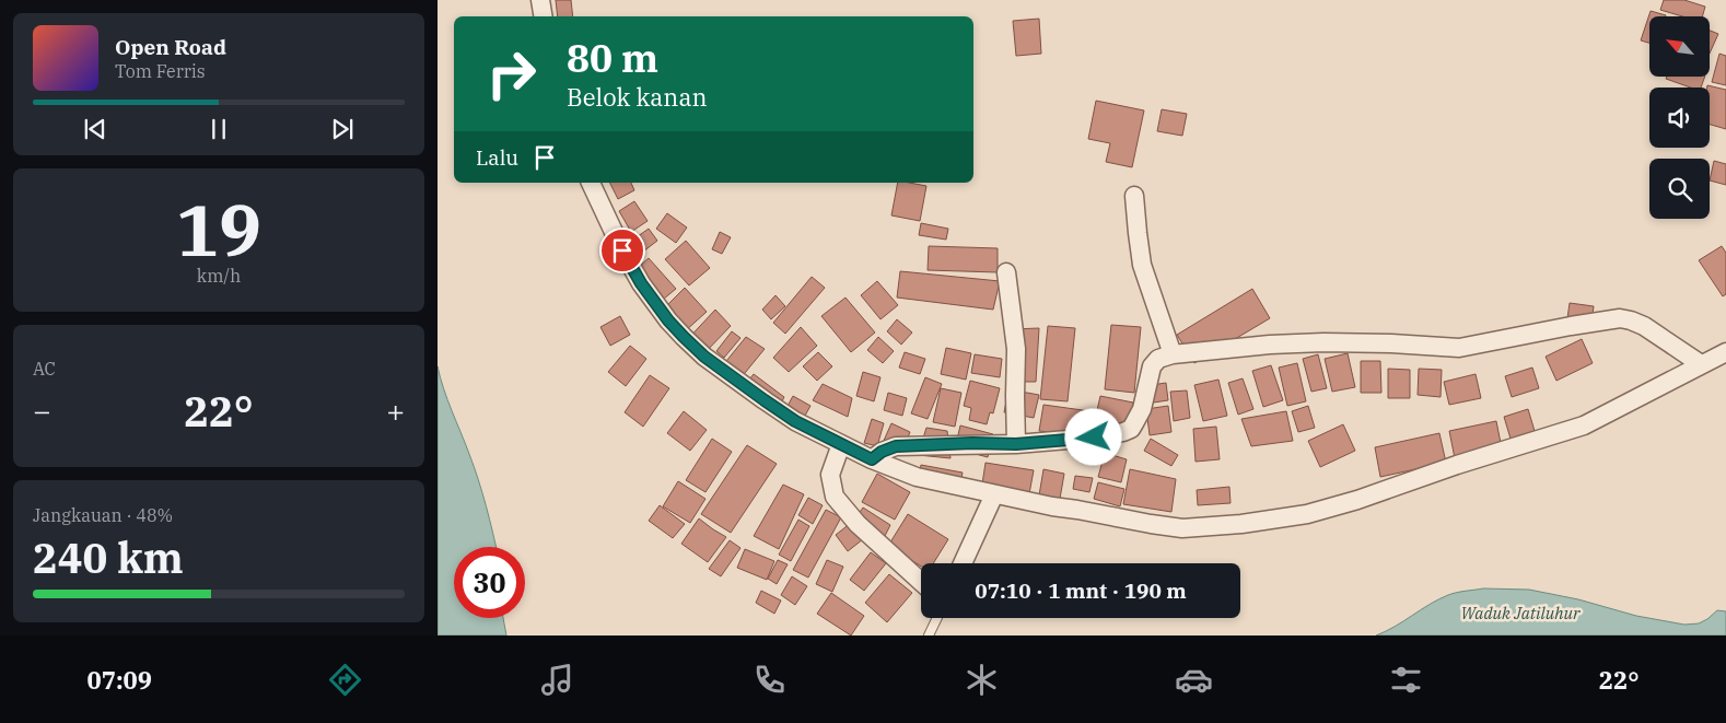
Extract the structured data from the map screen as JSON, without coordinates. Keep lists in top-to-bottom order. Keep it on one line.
{"water":["Waduk Jatiluhur"],"north":"top left","page":{"turn":["80 m","Belok kanan"],"song":["Open Road","Tom Ferris"],"then":"Lalu","tile":[["19","km/h"],"AC",["Jangkauan · 48%","240 km"]],"heat":["−","22°","+"],"limit":"30","trip":"07:10 · 1 mnt · 190 m","tabs":["07:09","22°"]}}
